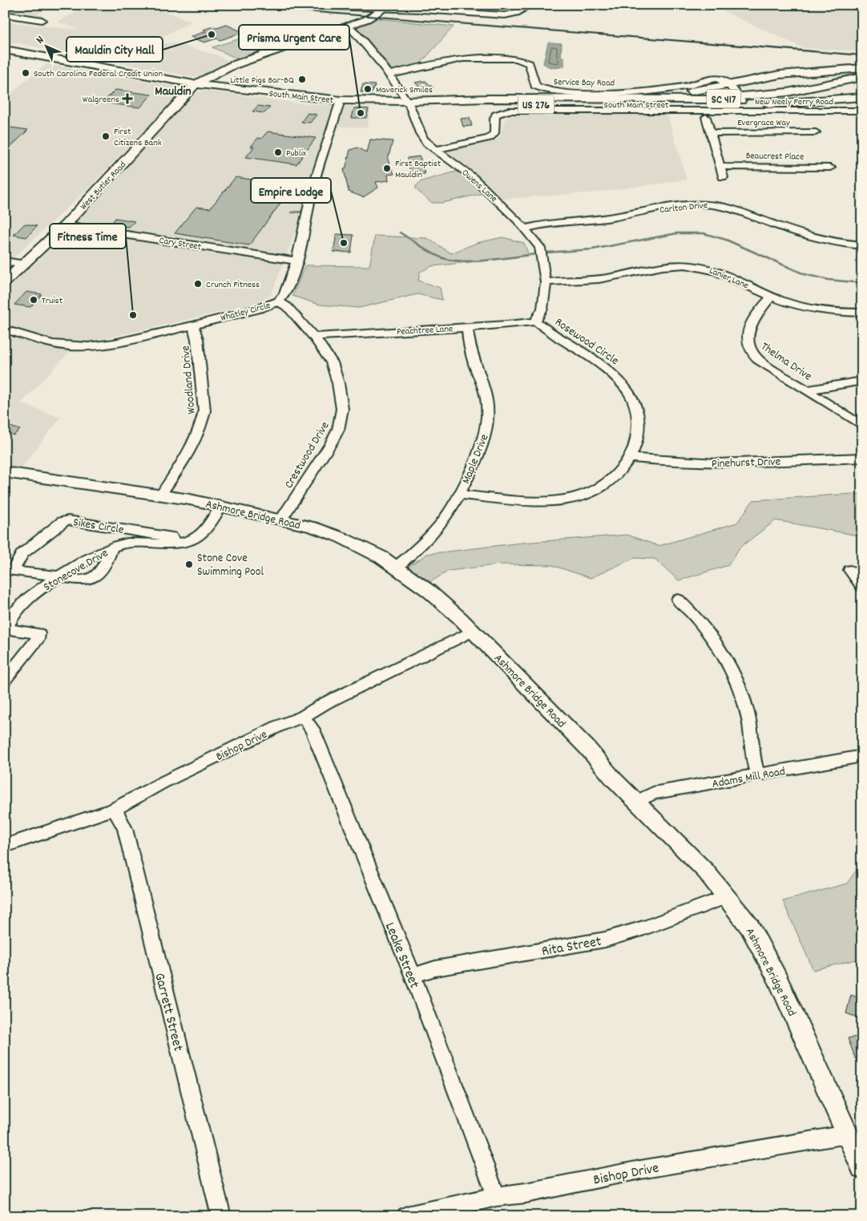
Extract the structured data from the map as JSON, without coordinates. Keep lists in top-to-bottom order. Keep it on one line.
{"streets":{"highway":["US 276"],"main road":["South Main Street","SC 417","West Butler Road","Ashmore Bridge Road"],"street":["Service Bay Road","New Neely Ferry Road","Evergrace Way","Beaucrest Place","Owens Lane","Carlton Drive","Cary Street","Lanier Lane","Whatley Circle","Peachtree Lane","Rosewood Circle","Thelma Drive","Woodland Drive","Crestwood Drive","Maple Drive","Pinehurst Drive","Sikes Circle","Stonecove Drive","Bishop Drive","Adams Mill Road","Rita Street","Leake Street","Garrett Street"]},"crossings":[["Service Bay Road","US 276"],["Service Bay Road","Owens Lane"],["South Main Street","US 276"],["South Main Street","West Butler Road"],["South Main Street","Owens Lane"],["South Main Street","Whatley Circle"],["New Neely Ferry Road","Evergrace Way"],["New Neely Ferry Road","Owens Lane"],["US 276","West Butler Road"],["West Butler Road","Owens Lane"],["West Butler Road","Cary Street"],["Owens Lane","Carlton Drive"],["Owens Lane","Lanier Lane"],["Owens Lane","Peachtree Lane"],["Owens Lane","Rosewood Circle"],["Cary Street","Whatley Circle"],["Lanier Lane","Thelma Drive"],["Whatley Circle","Woodland Drive"],["Whatley Circle","Crestwood Drive"],["Peachtree Lane","Rosewood Circle"],["Peachtree Lane","Crestwood Drive"],["Peachtree Lane","Maple Drive"],["Rosewood Circle","Maple Drive"],["Rosewood Circle","Pinehurst Drive"],["Woodland Drive","Ashmore Bridge Road"],["Crestwood Drive","Ashmore Bridge Road"],["Maple Drive","Ashmore Bridge Road"],["Ashmore Bridge Road","Stonecove Drive"],["Ashmore Bridge Road","Bishop Drive"],["Ashmore Bridge Road","Adams Mill Road"],["Ashmore Bridge Road","Rita Street"],["Sikes Circle","Stonecove Drive"],["Bishop Drive","Leake Street"],["Bishop Drive","Garrett Street"],["Rita Street","Leake Street"]],"districts":["Mauldin"],"places":{"other":["Mauldin City Hall","South Carolina Federal Credit Union","Little Pigs Bar-BQ","Maverick Smiles","Prisma Urgent Care","First Citizens Bank","Publix","First Baptist Mauldin","Empire Lodge","Crunch Fitness","Truist","Fitness Time","Stone Cove Swimming Pool"],"health":["Walgreens"]},"north":"top left"}
